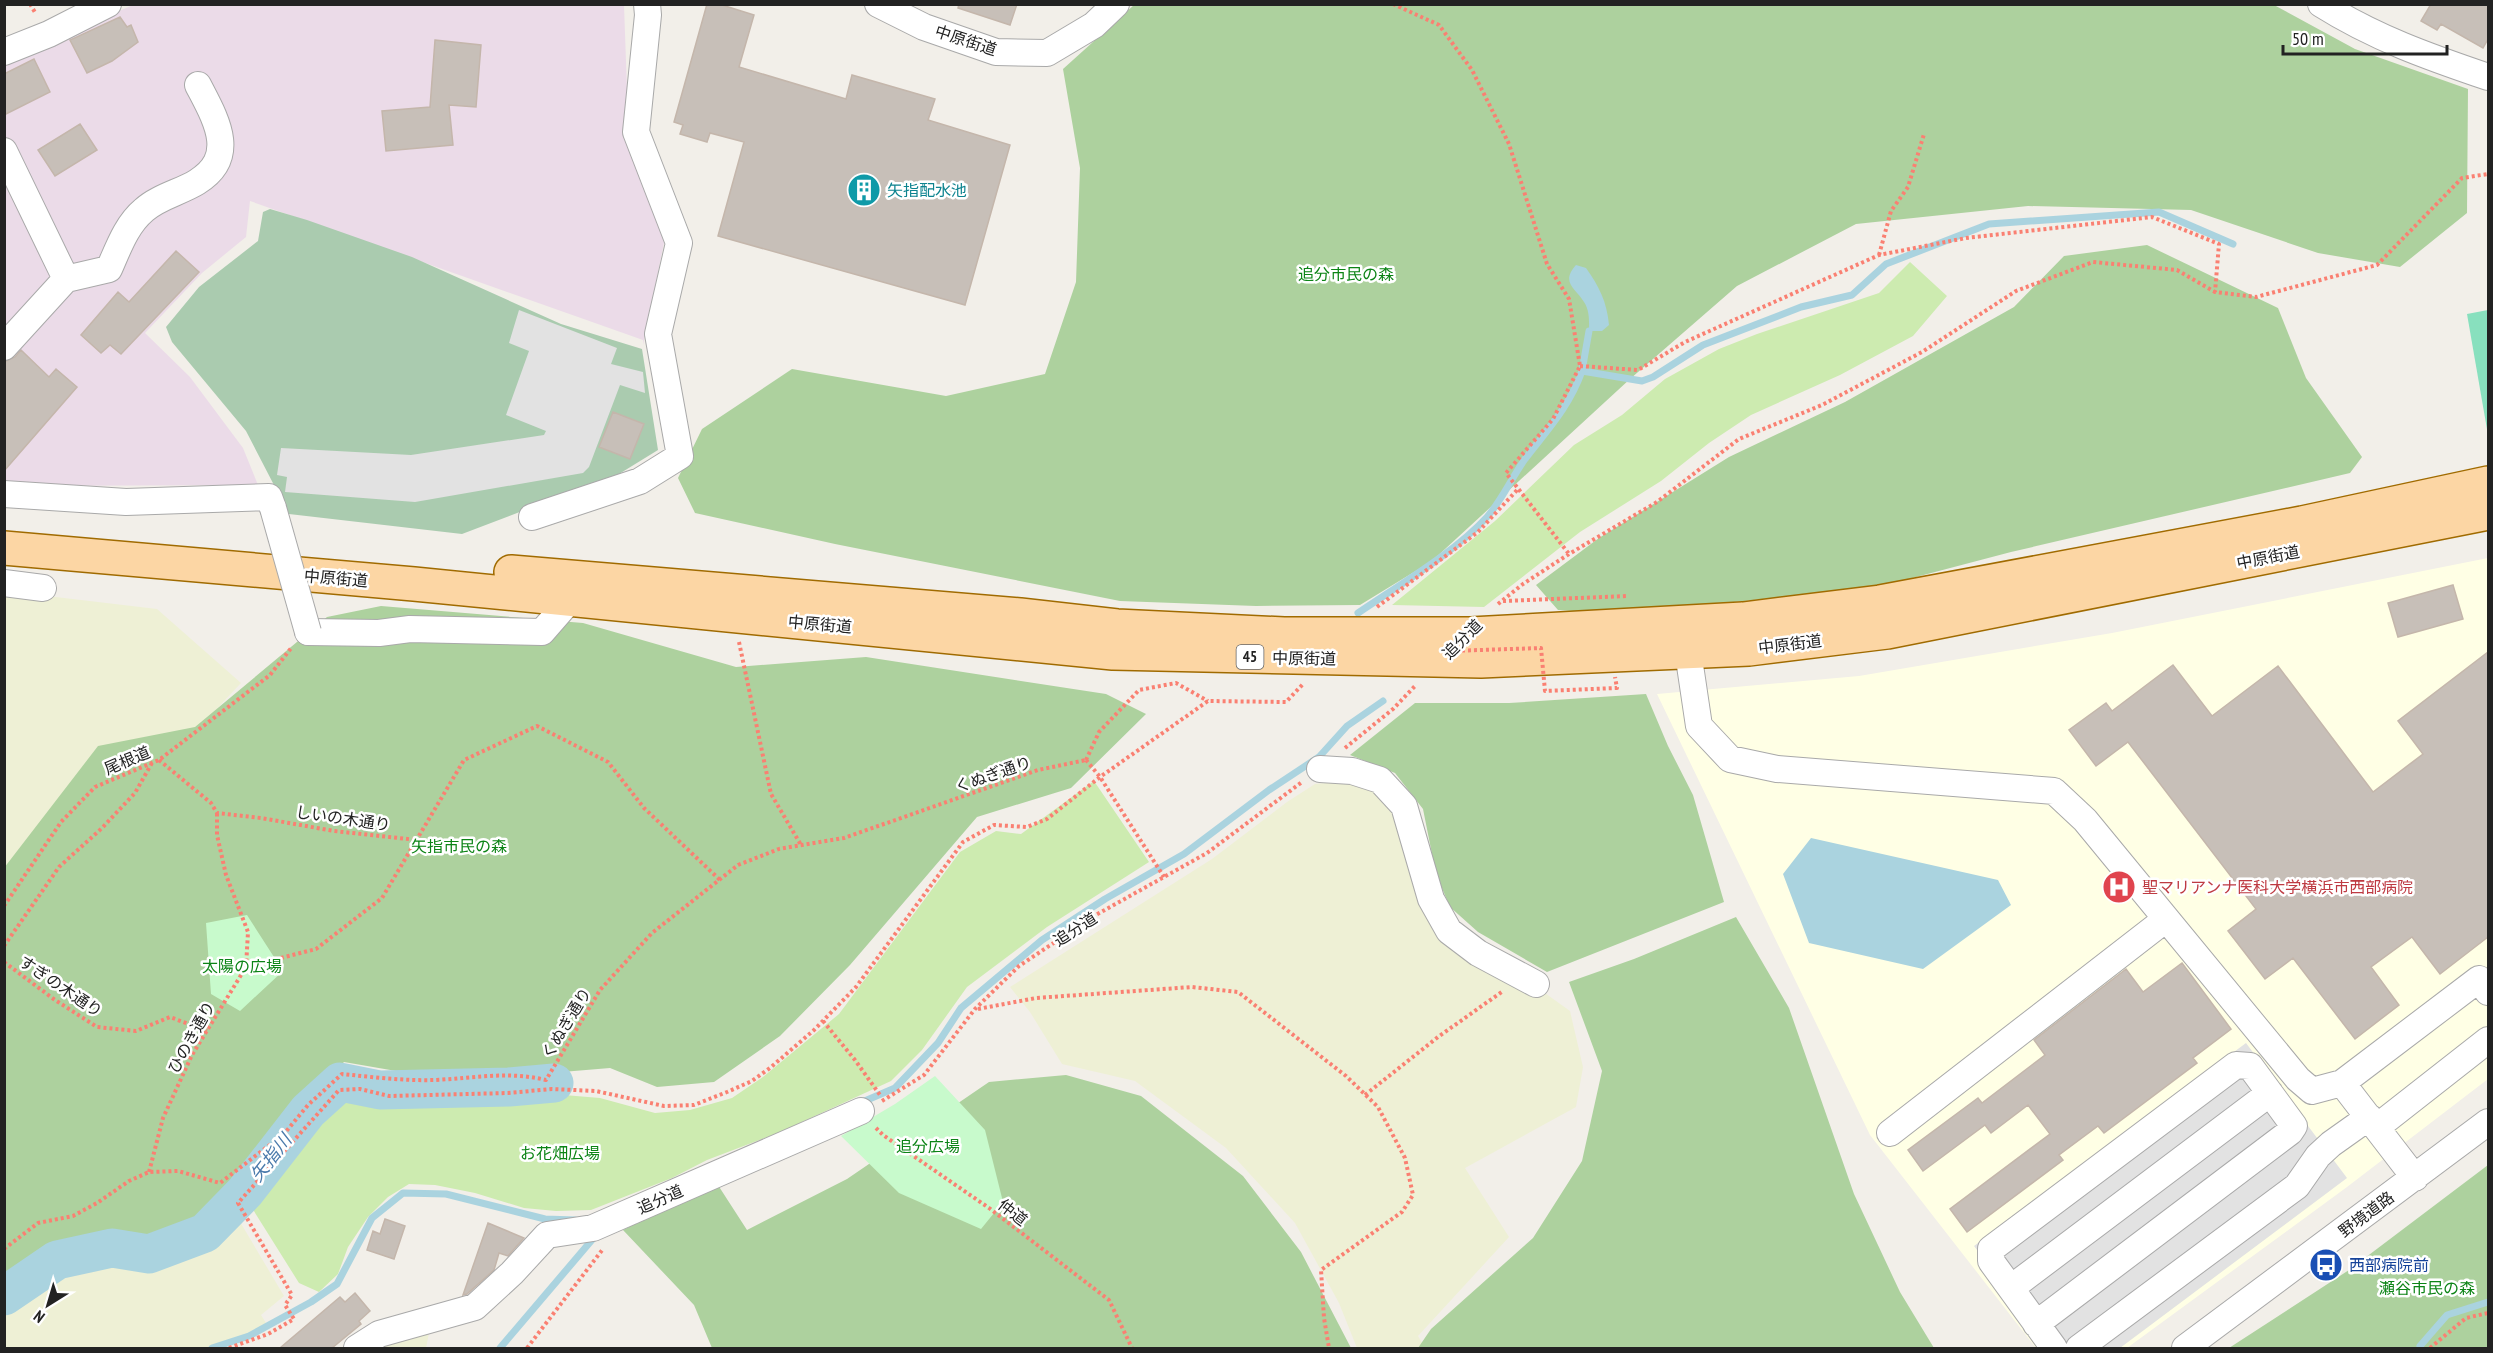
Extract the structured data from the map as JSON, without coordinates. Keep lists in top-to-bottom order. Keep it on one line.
{"streets":{"main road":["中原街道","45"],"street":["追分道","野境道路"],"path":["尾根道","くぬぎ通り","しいの木通り","すぎの木通り","ひのき通り","仲道"]},"crossings":[["追分道","仲道"],["くぬぎ通り","ひのき通り"],["しいの木通り","ひのき通り"],["すぎの木通り","ひのき通り"]],"water":["矢指川"],"parks":["追分市民の森","矢指市民の森","太陽の広場","追分広場","お花畑広場","瀬谷市民の森"],"places":{"building":["矢指配水池"],"hospital":["聖マリアンナ医科大学横浜市西部病院"],"bus stop":["西部病院前"]},"scale_bar":"50 m","north":"bottom left"}
